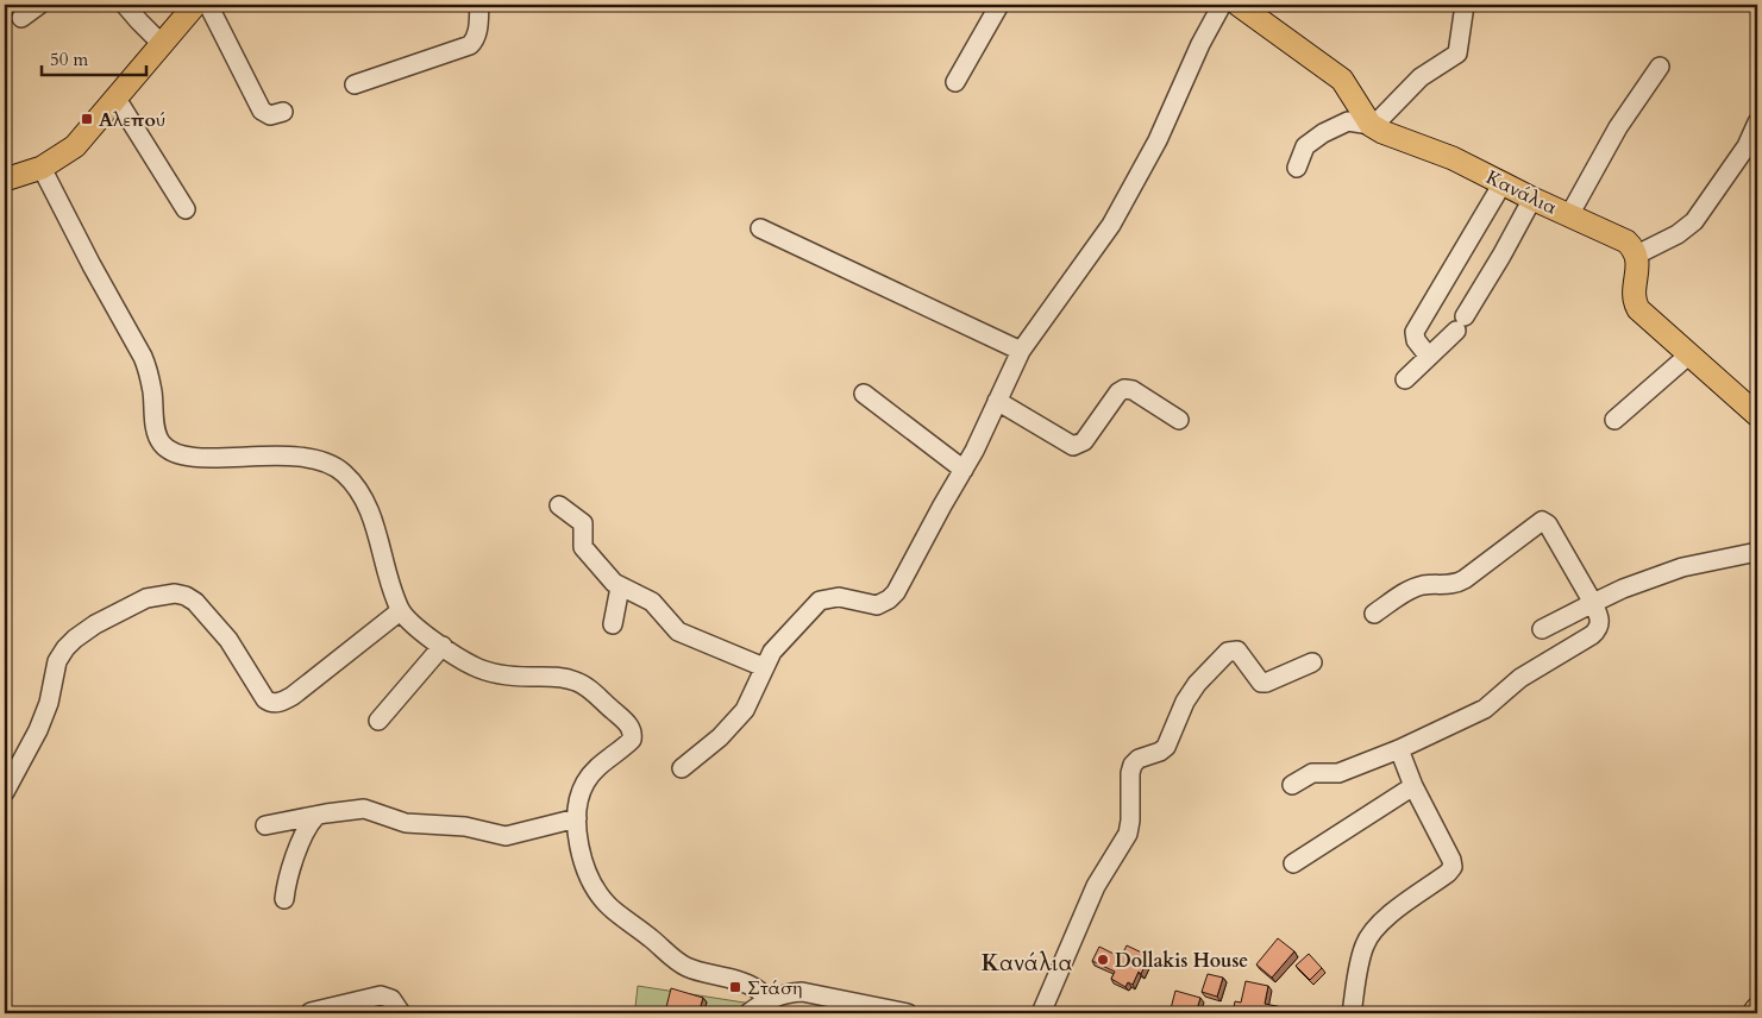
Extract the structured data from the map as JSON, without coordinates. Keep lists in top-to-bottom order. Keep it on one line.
{"streets":{"main road":["Κανάλια"]},"districts":["Κανάλια"],"places":{"transit":["Αλεπού","Στάση"],"other":["Dollakis House"]},"scale_bar":"50 m"}
